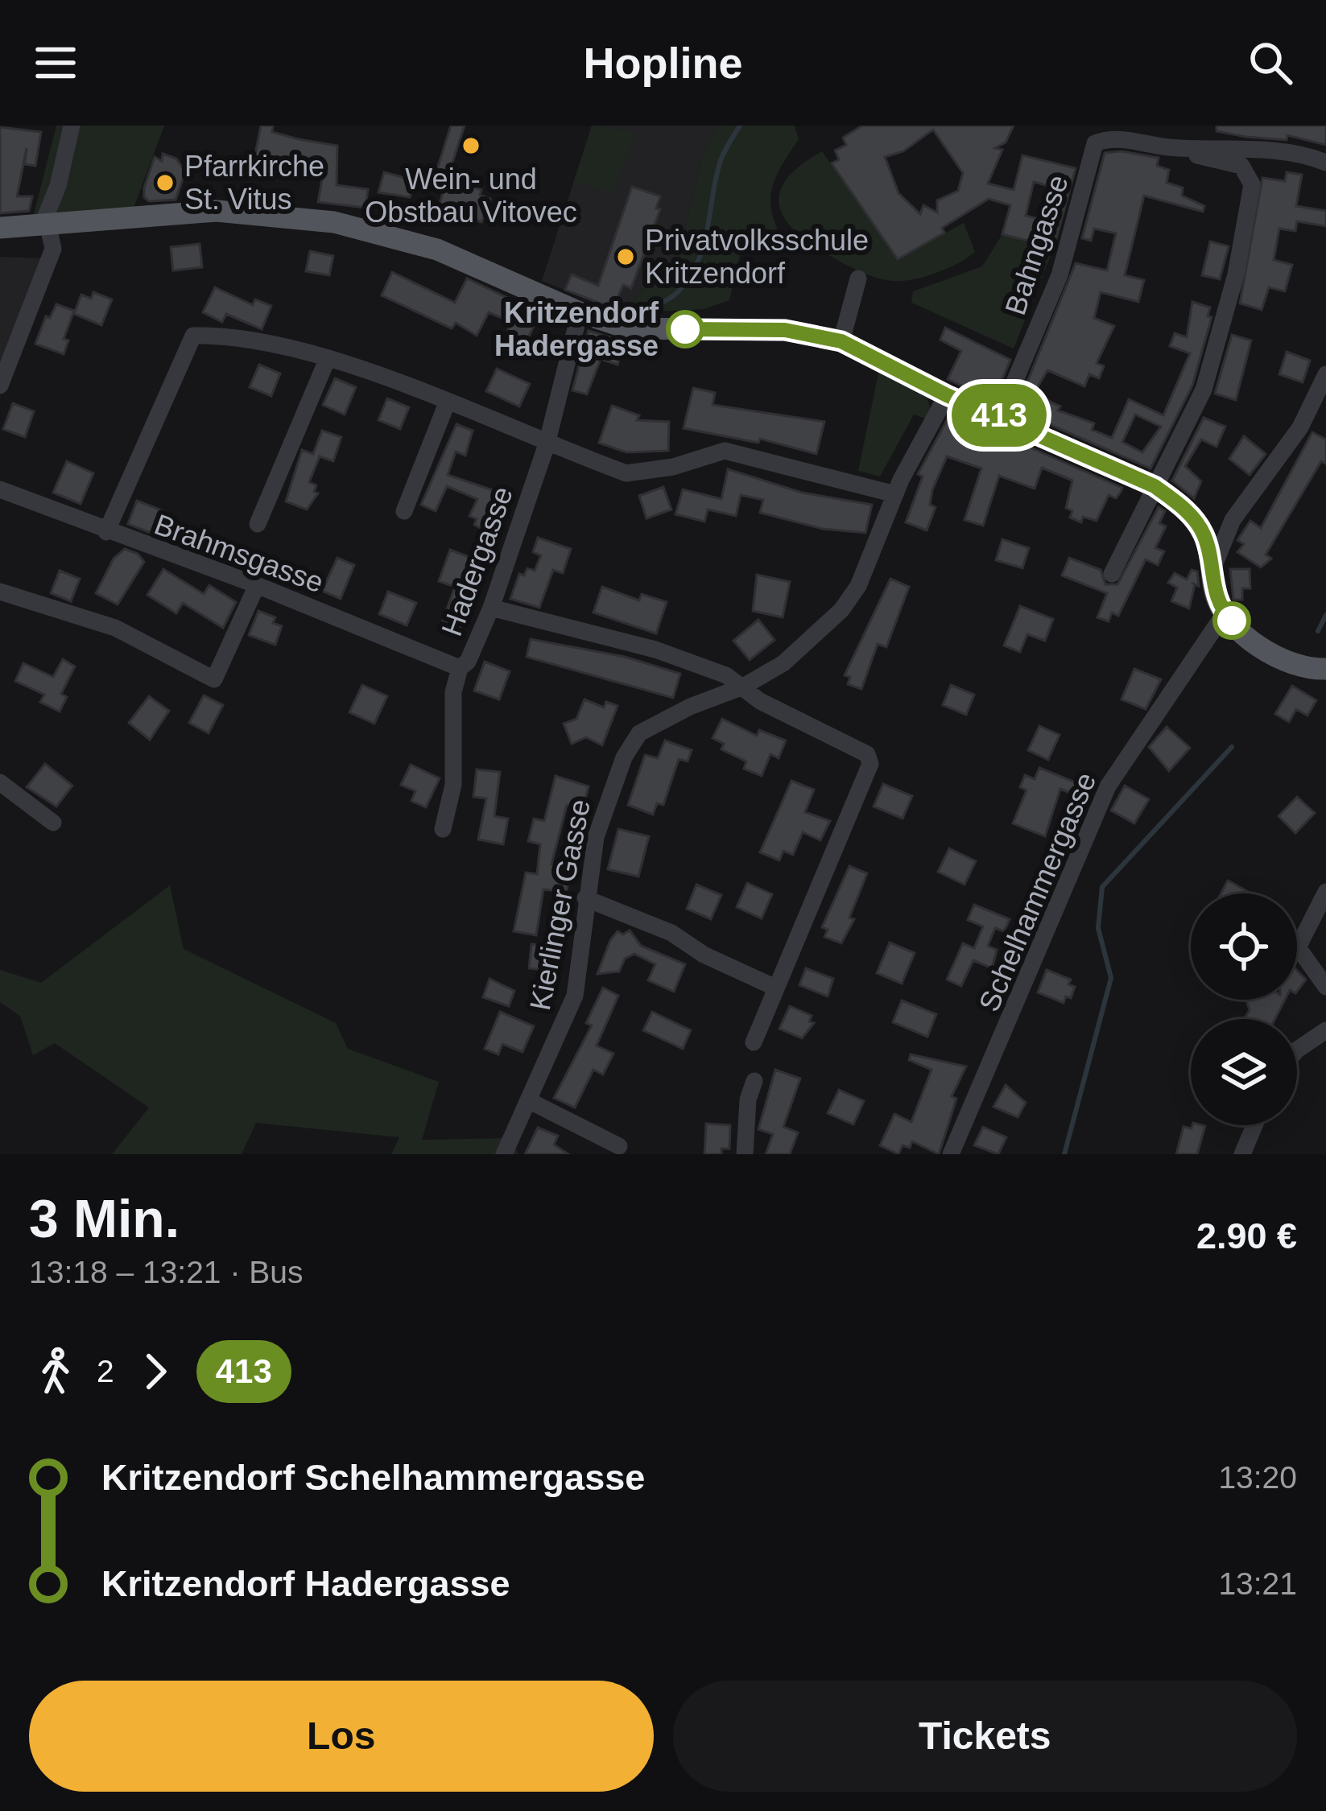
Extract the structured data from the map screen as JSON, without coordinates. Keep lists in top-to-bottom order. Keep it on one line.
{"streets":{"street":["Bahngasse","Brahmsgasse","Hadergasse","Schelhammergasse","Kierlinger Gasse"]},"crossings":[["Brahmsgasse","Hadergasse"]],"places":["Wein- und Obstbau Vitovec","Pfarrkirche St. Vitus","Privatvolksschule Kritzendorf","Kritzendorf Hadergasse"],"lines":["bus line 413"],"page":{"header":"Hopline","on_map":"413","heading":["3 Min.","13:18 – 13:21 · Bus","2.90 €"],"legs":["2","413"],"list":[{"name":"Kritzendorf Schelhammergasse","value":"13:20"},{"name":"Kritzendorf Hadergasse","value":"13:21"}],"buttons":["Los","Tickets"]}}
